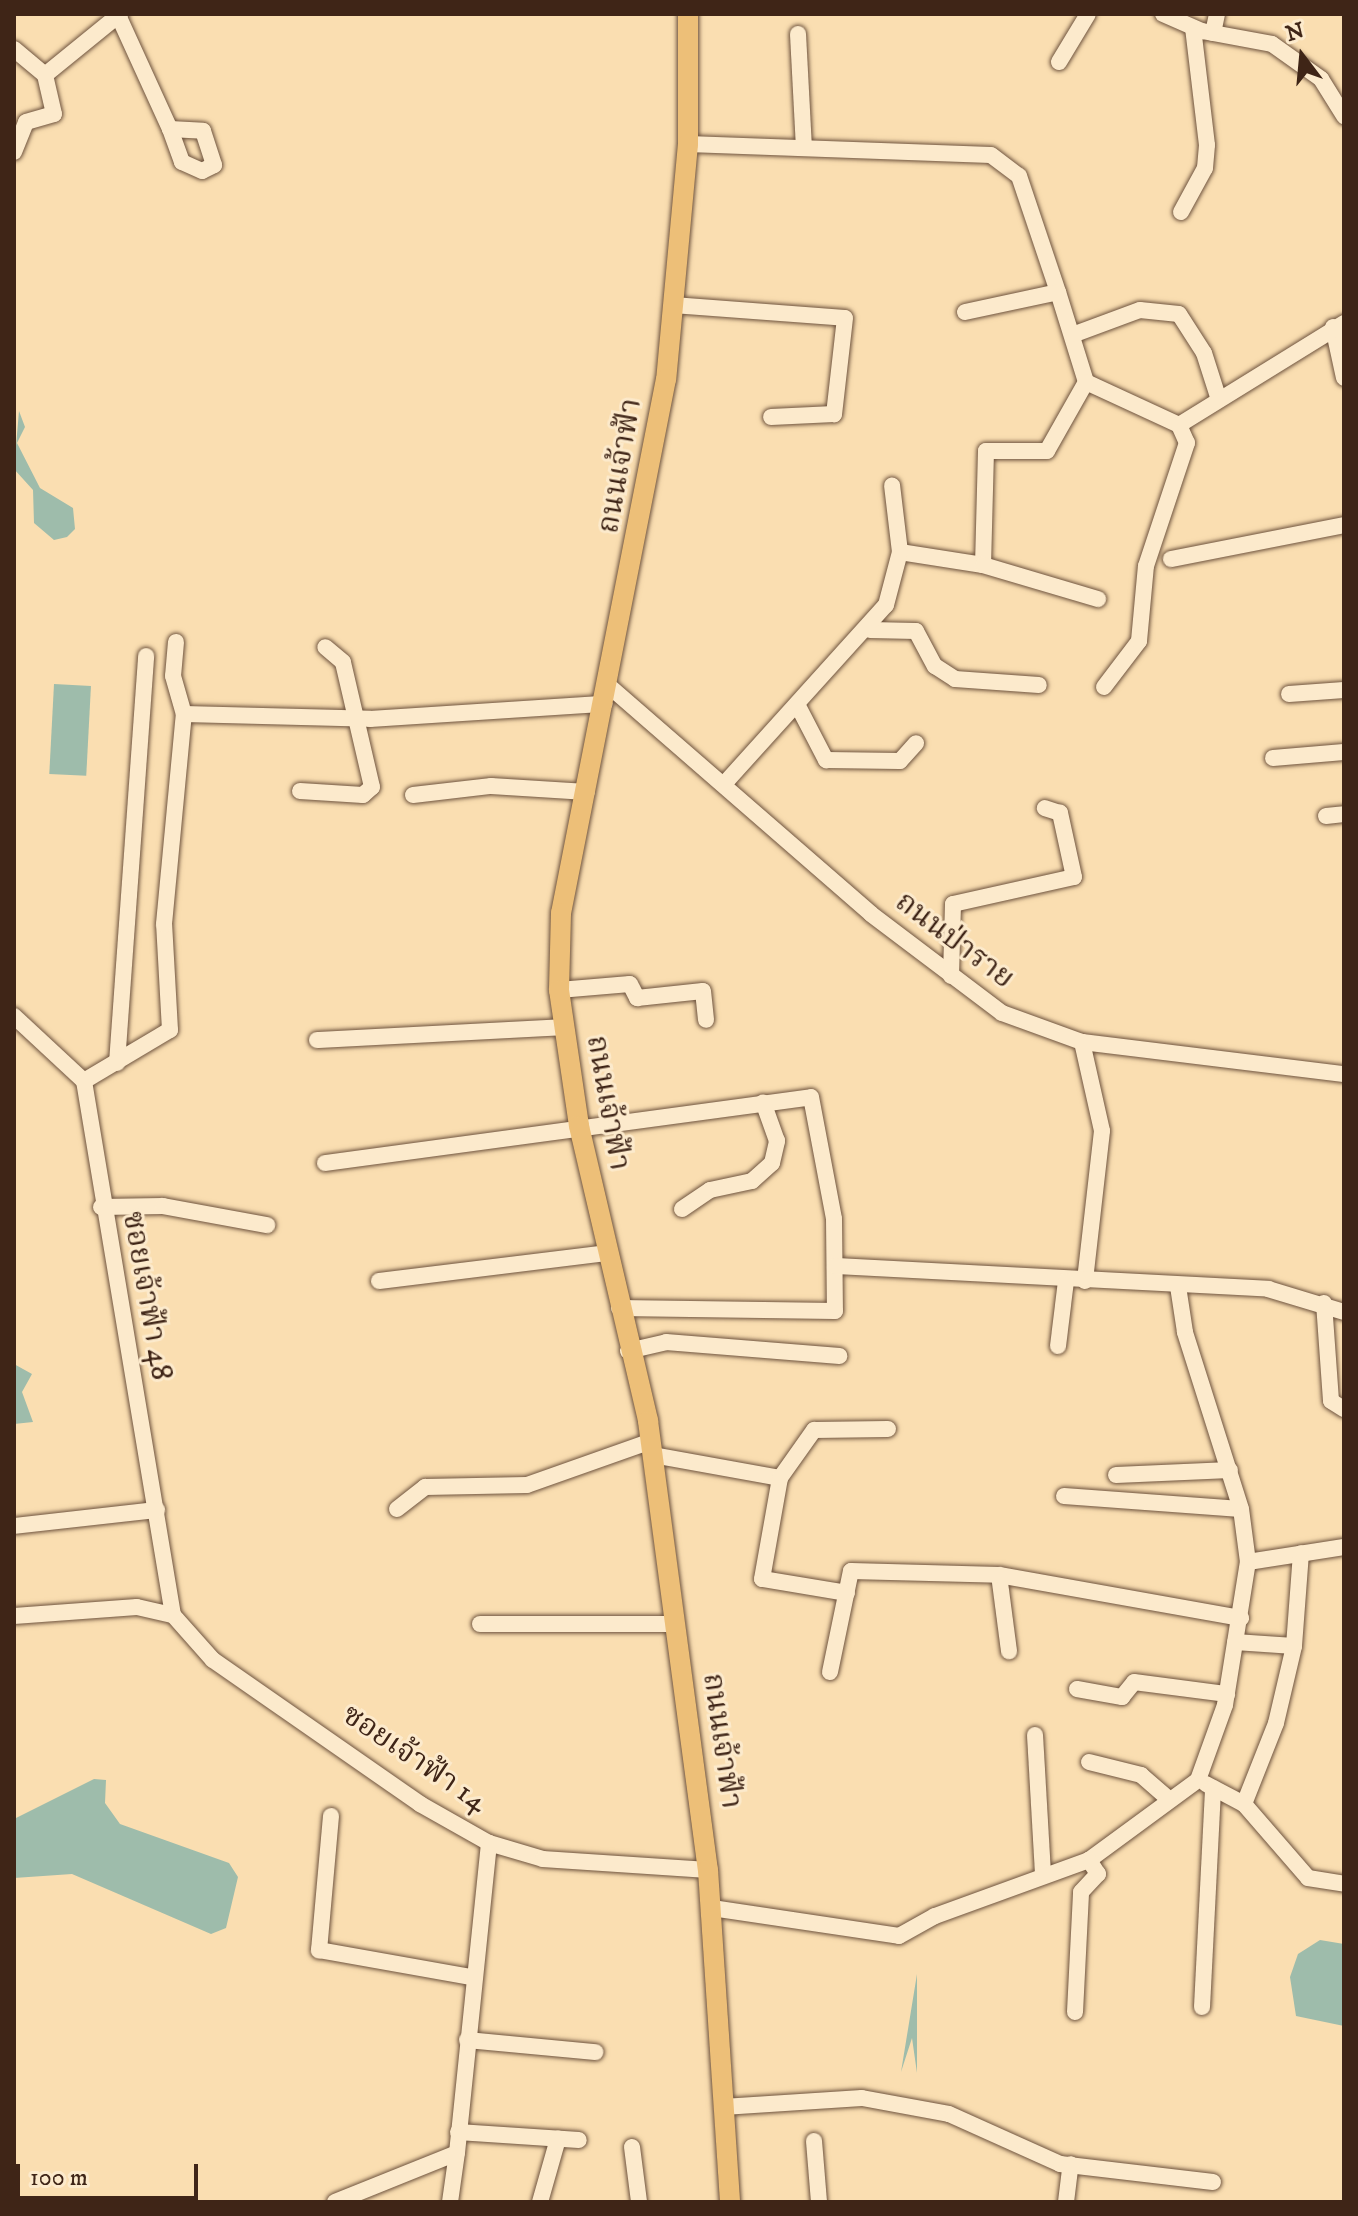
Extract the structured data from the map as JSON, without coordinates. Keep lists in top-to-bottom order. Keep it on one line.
{"streets":{"main road":["ถนนเจ้าฟ้า"],"street":["ถนนป่าราย","ซอยเจ้าฟ้า 48","ซอยเจ้าฟ้า 14"]},"crossings":[["ถนนเจ้าฟ้า","ถนนป่าราย"],["ถนนเจ้าฟ้า","ซอยเจ้าฟ้า 14"],["ซอยเจ้าฟ้า 48","ซอยเจ้าฟ้า 14"]],"scale_bar":"100 m","north":"top"}
